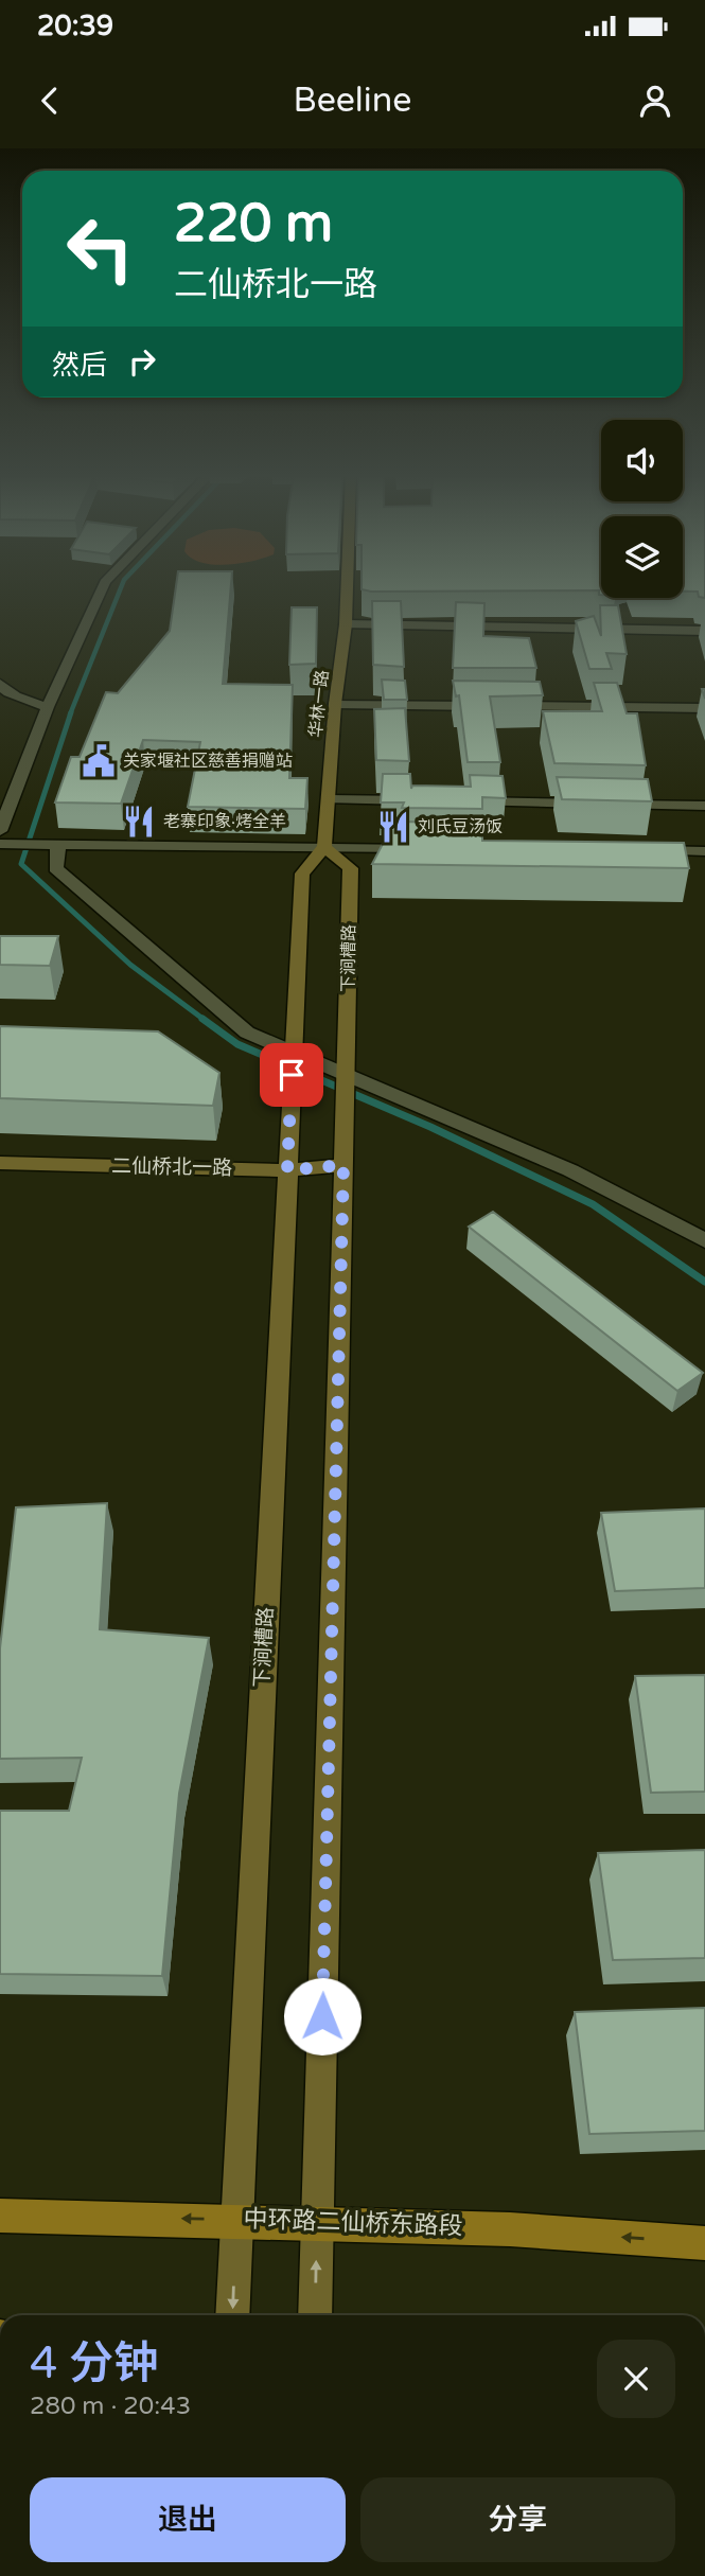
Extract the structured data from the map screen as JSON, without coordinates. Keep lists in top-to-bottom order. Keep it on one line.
{"streets":{"main road":["中环路二仙桥东路段"],"street":["华林一路","下涧槽路","二仙桥北一路"]},"crossings":[["华林一路","下涧槽路"],["下涧槽路","二仙桥北一路"],["下涧槽路","中环路二仙桥东路段"]],"one_way":["中环路二仙桥东路段"],"places":{"public building":["关家堰社区慈善捐赠站"],"restaurant":["老寨印象·烤全羊","刘氏豆汤饭"]},"page":{"status":"20:39","header":"Beeline","turn":["220 m","二仙桥北一路"],"then":"然后","heading":["4 分钟","280 m · 20:43"],"buttons":["退出","分享"]}}
